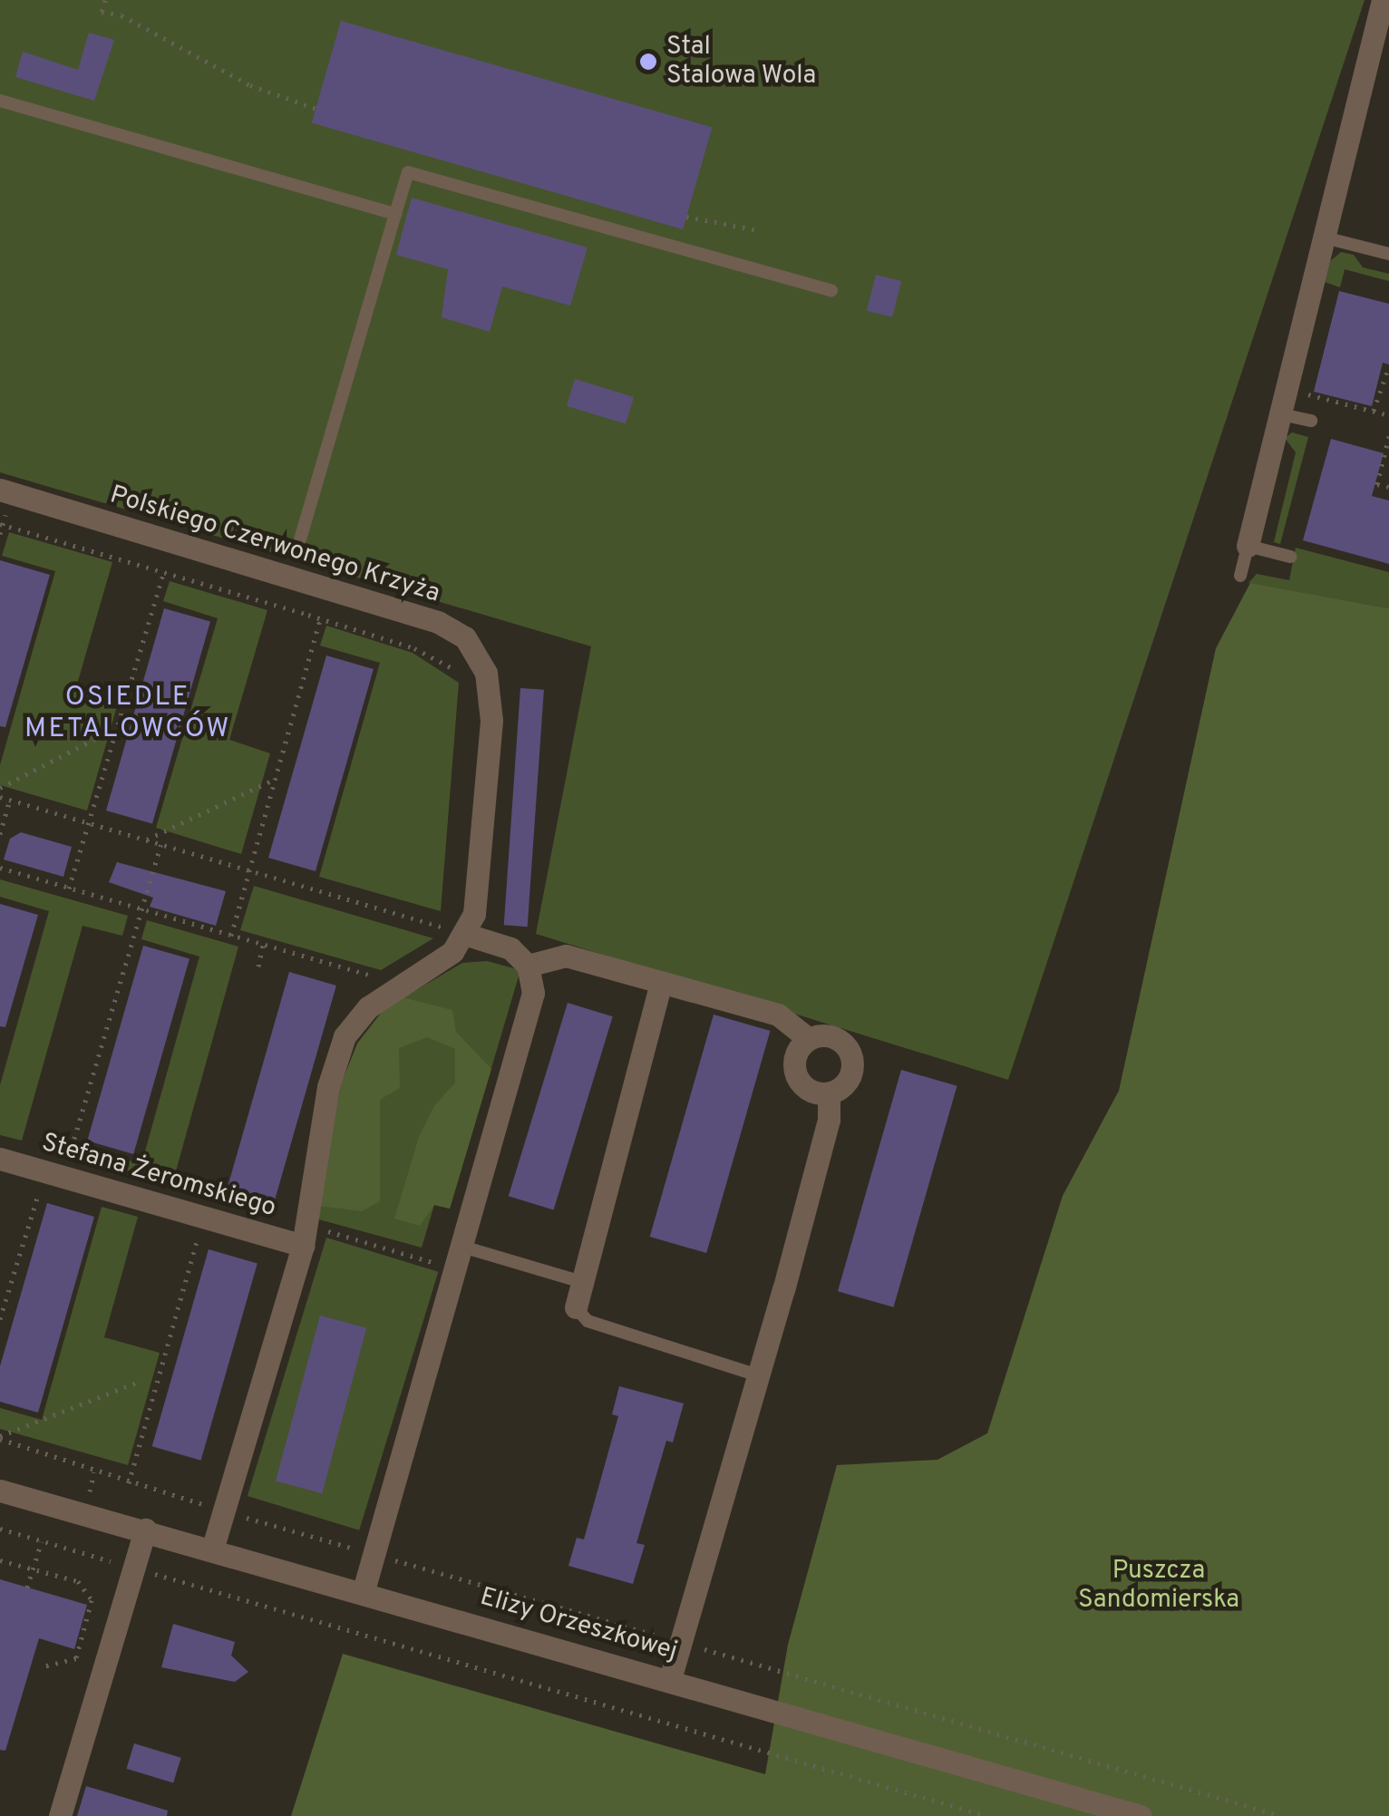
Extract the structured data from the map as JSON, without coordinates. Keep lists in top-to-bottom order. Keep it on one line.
{"streets":{"street":["Polskiego Czerwonego Krzyża","Stefana Żeromskiego","Elizy Orzeszkowej"]},"districts":["OSIEDLE METALOWCÓW"],"parks":["Puszcza Sandomierska"],"places":["Stal Stalowa Wola"]}
